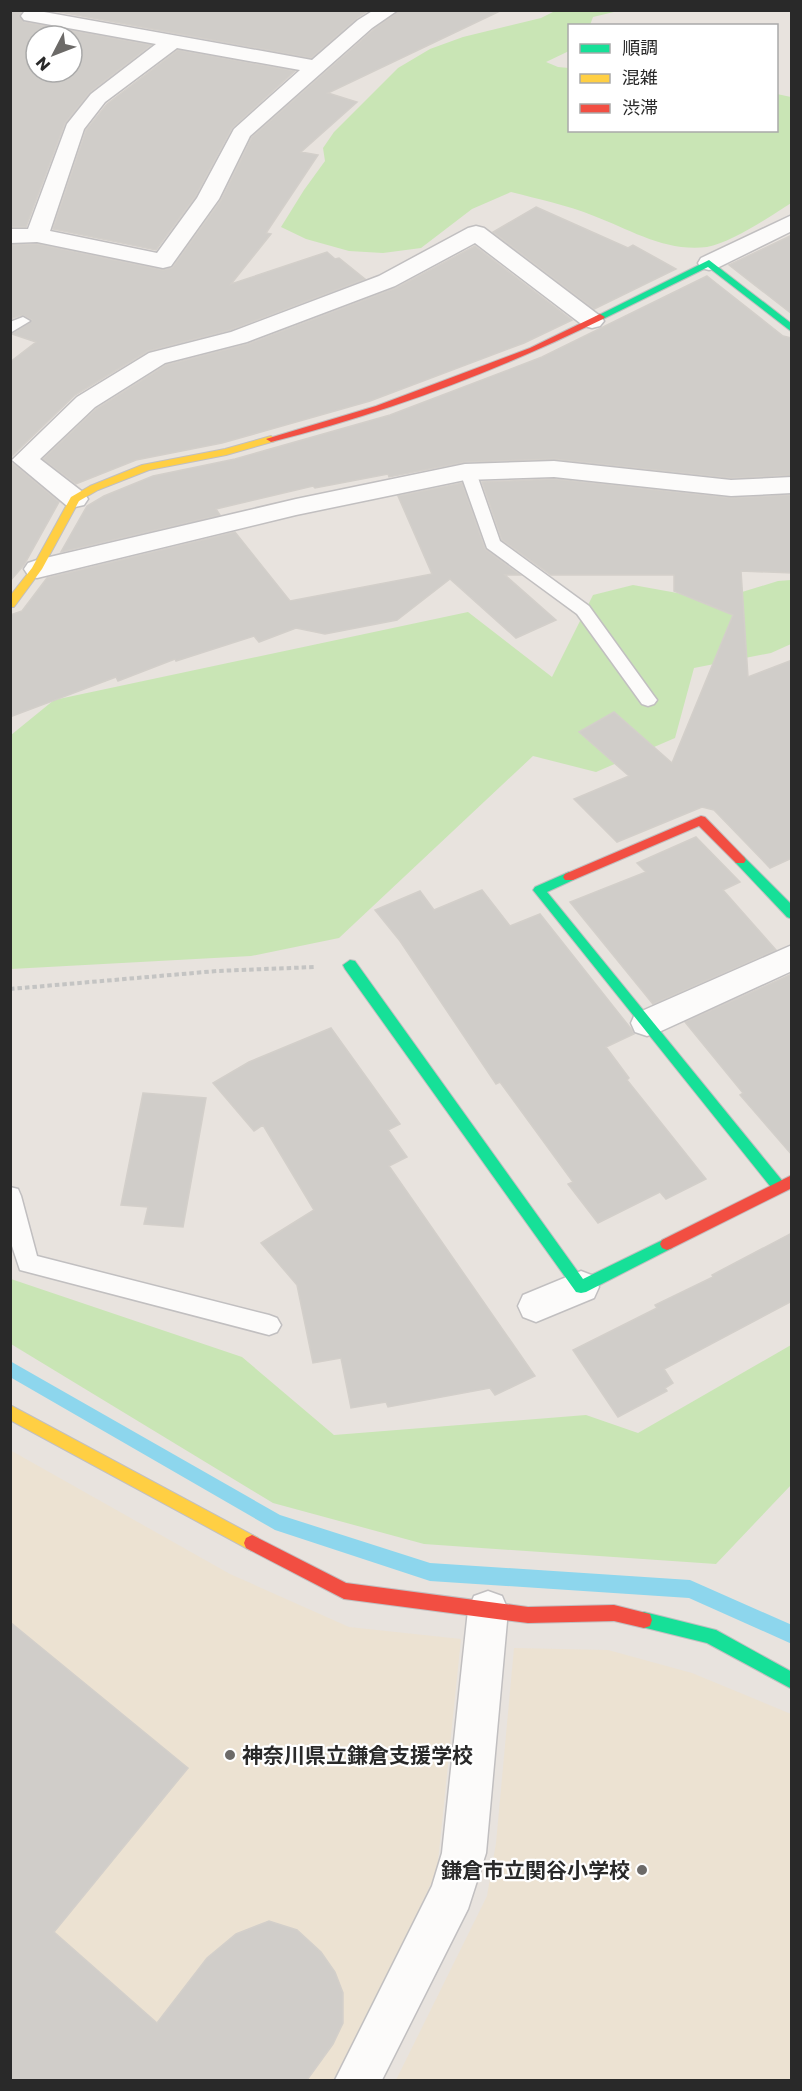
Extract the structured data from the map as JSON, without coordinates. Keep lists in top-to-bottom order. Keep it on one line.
{"places":["神奈川県立鎌倉支援学校","鎌倉市立関谷小学校"],"legend":["順調","混雑","渋滞"],"north":"bottom left"}
